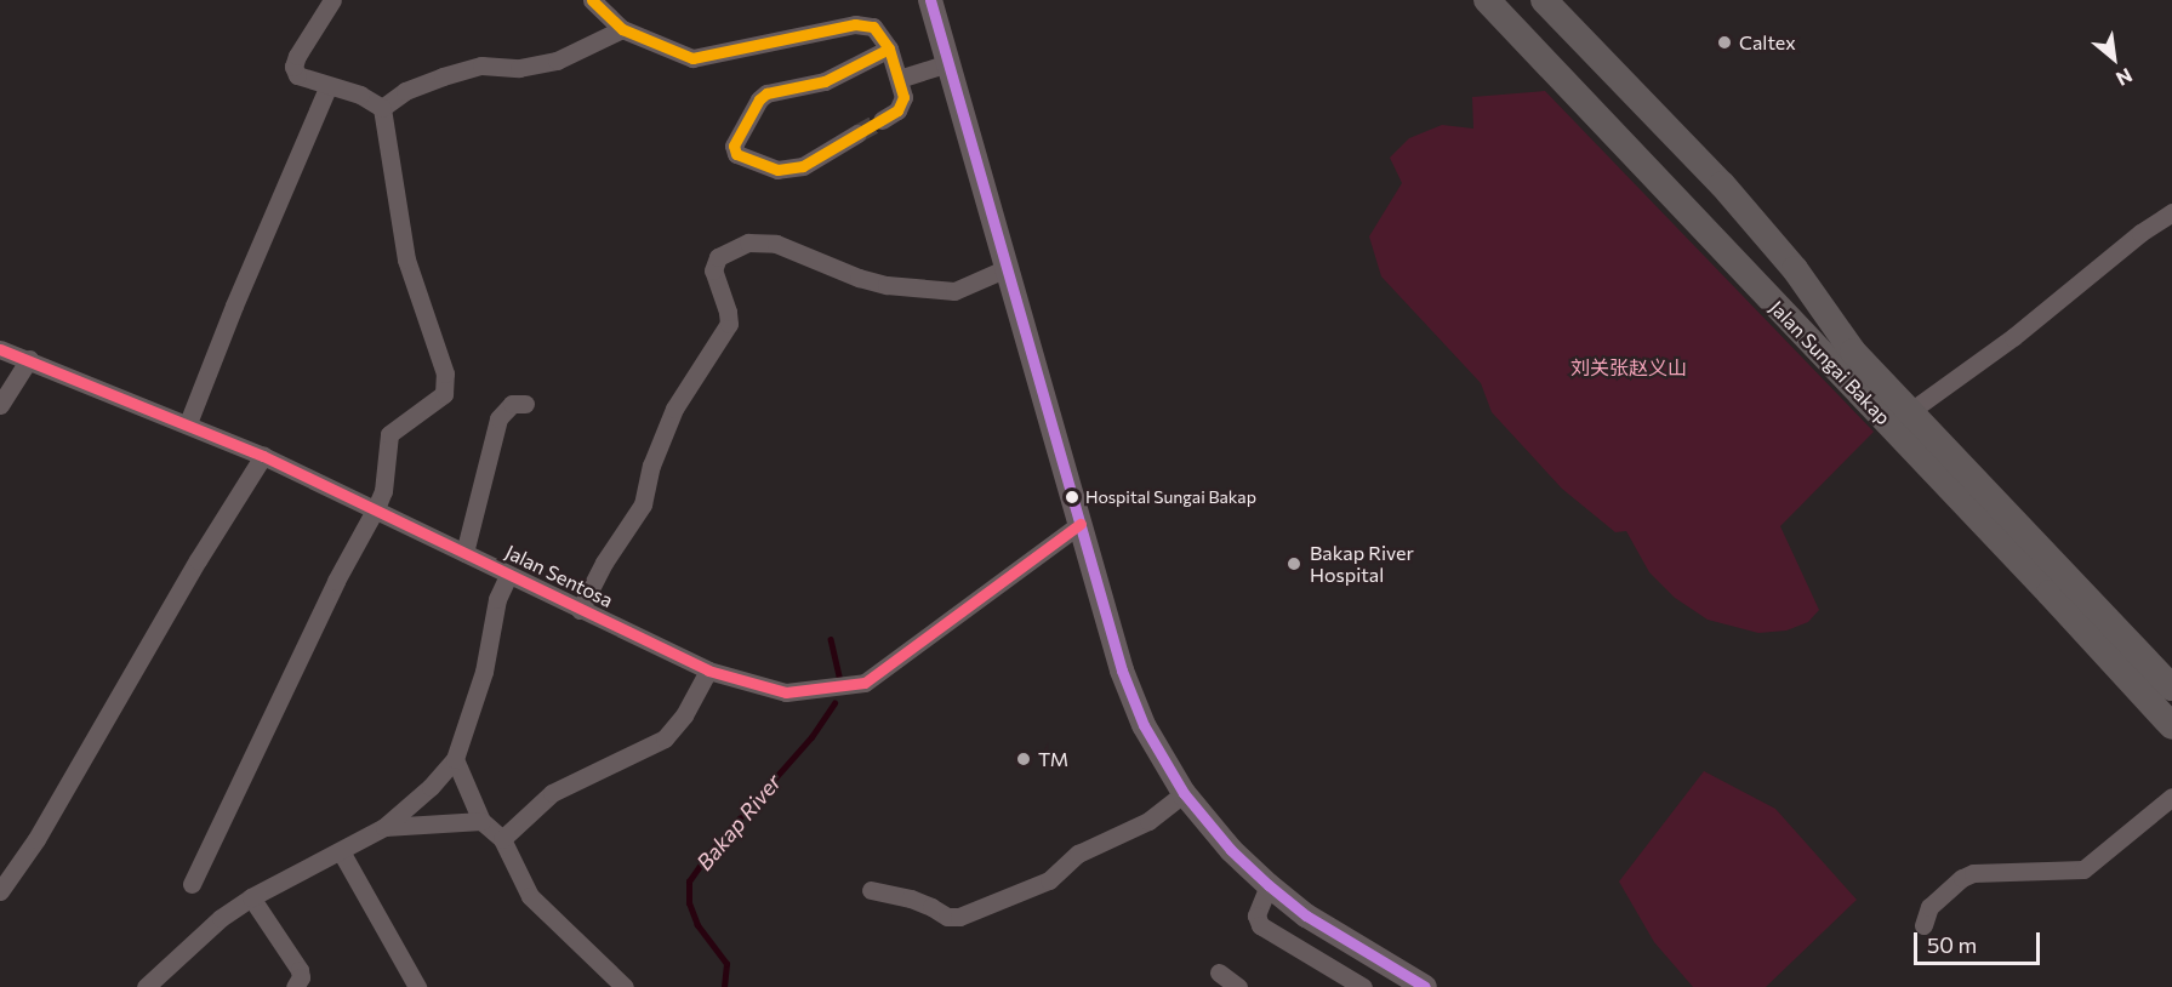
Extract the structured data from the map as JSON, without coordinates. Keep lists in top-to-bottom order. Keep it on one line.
{"streets":{"highway":["Jalan Sungai Bakap"],"street":["Jalan Sentosa"]},"water":["Bakap River"],"parks":["刘关张赵义山"],"places":["Caltex","Hospital Sungai Bakap","Bakap River Hospital","TM"],"scale_bar":"50 m","north":"bottom right"}
